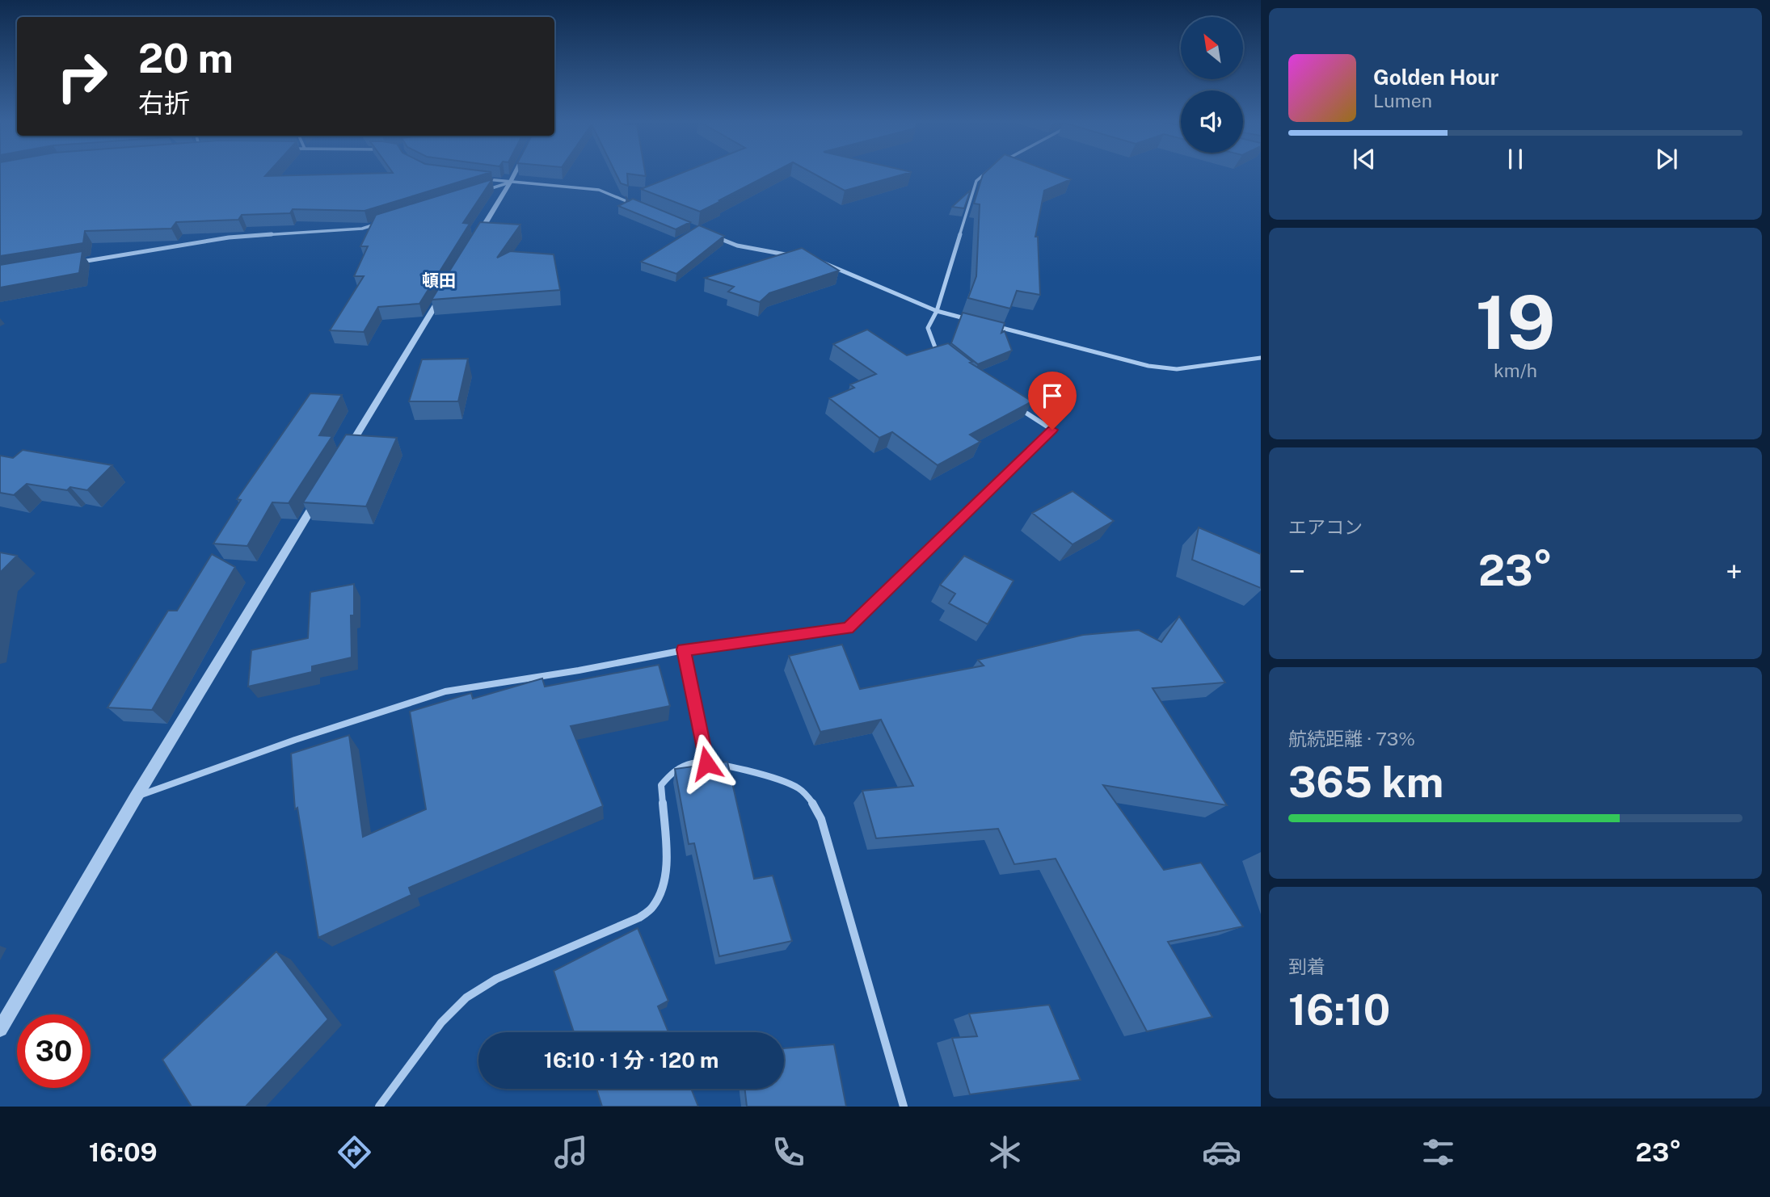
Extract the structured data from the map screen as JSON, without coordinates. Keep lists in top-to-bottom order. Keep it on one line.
{"districts":["頓田"],"north":"top left","page":{"turn":["20 m","右折"],"song":["Golden Hour","Lumen"],"tile":[["19","km/h"],"エアコン",["航続距離 · 73%","365 km"],["到着","16:10"]],"heat":["−","23°","+"],"limit":"30","trip":"16:10 · 1 分 · 120 m","tabs":["16:09","23°"]}}
